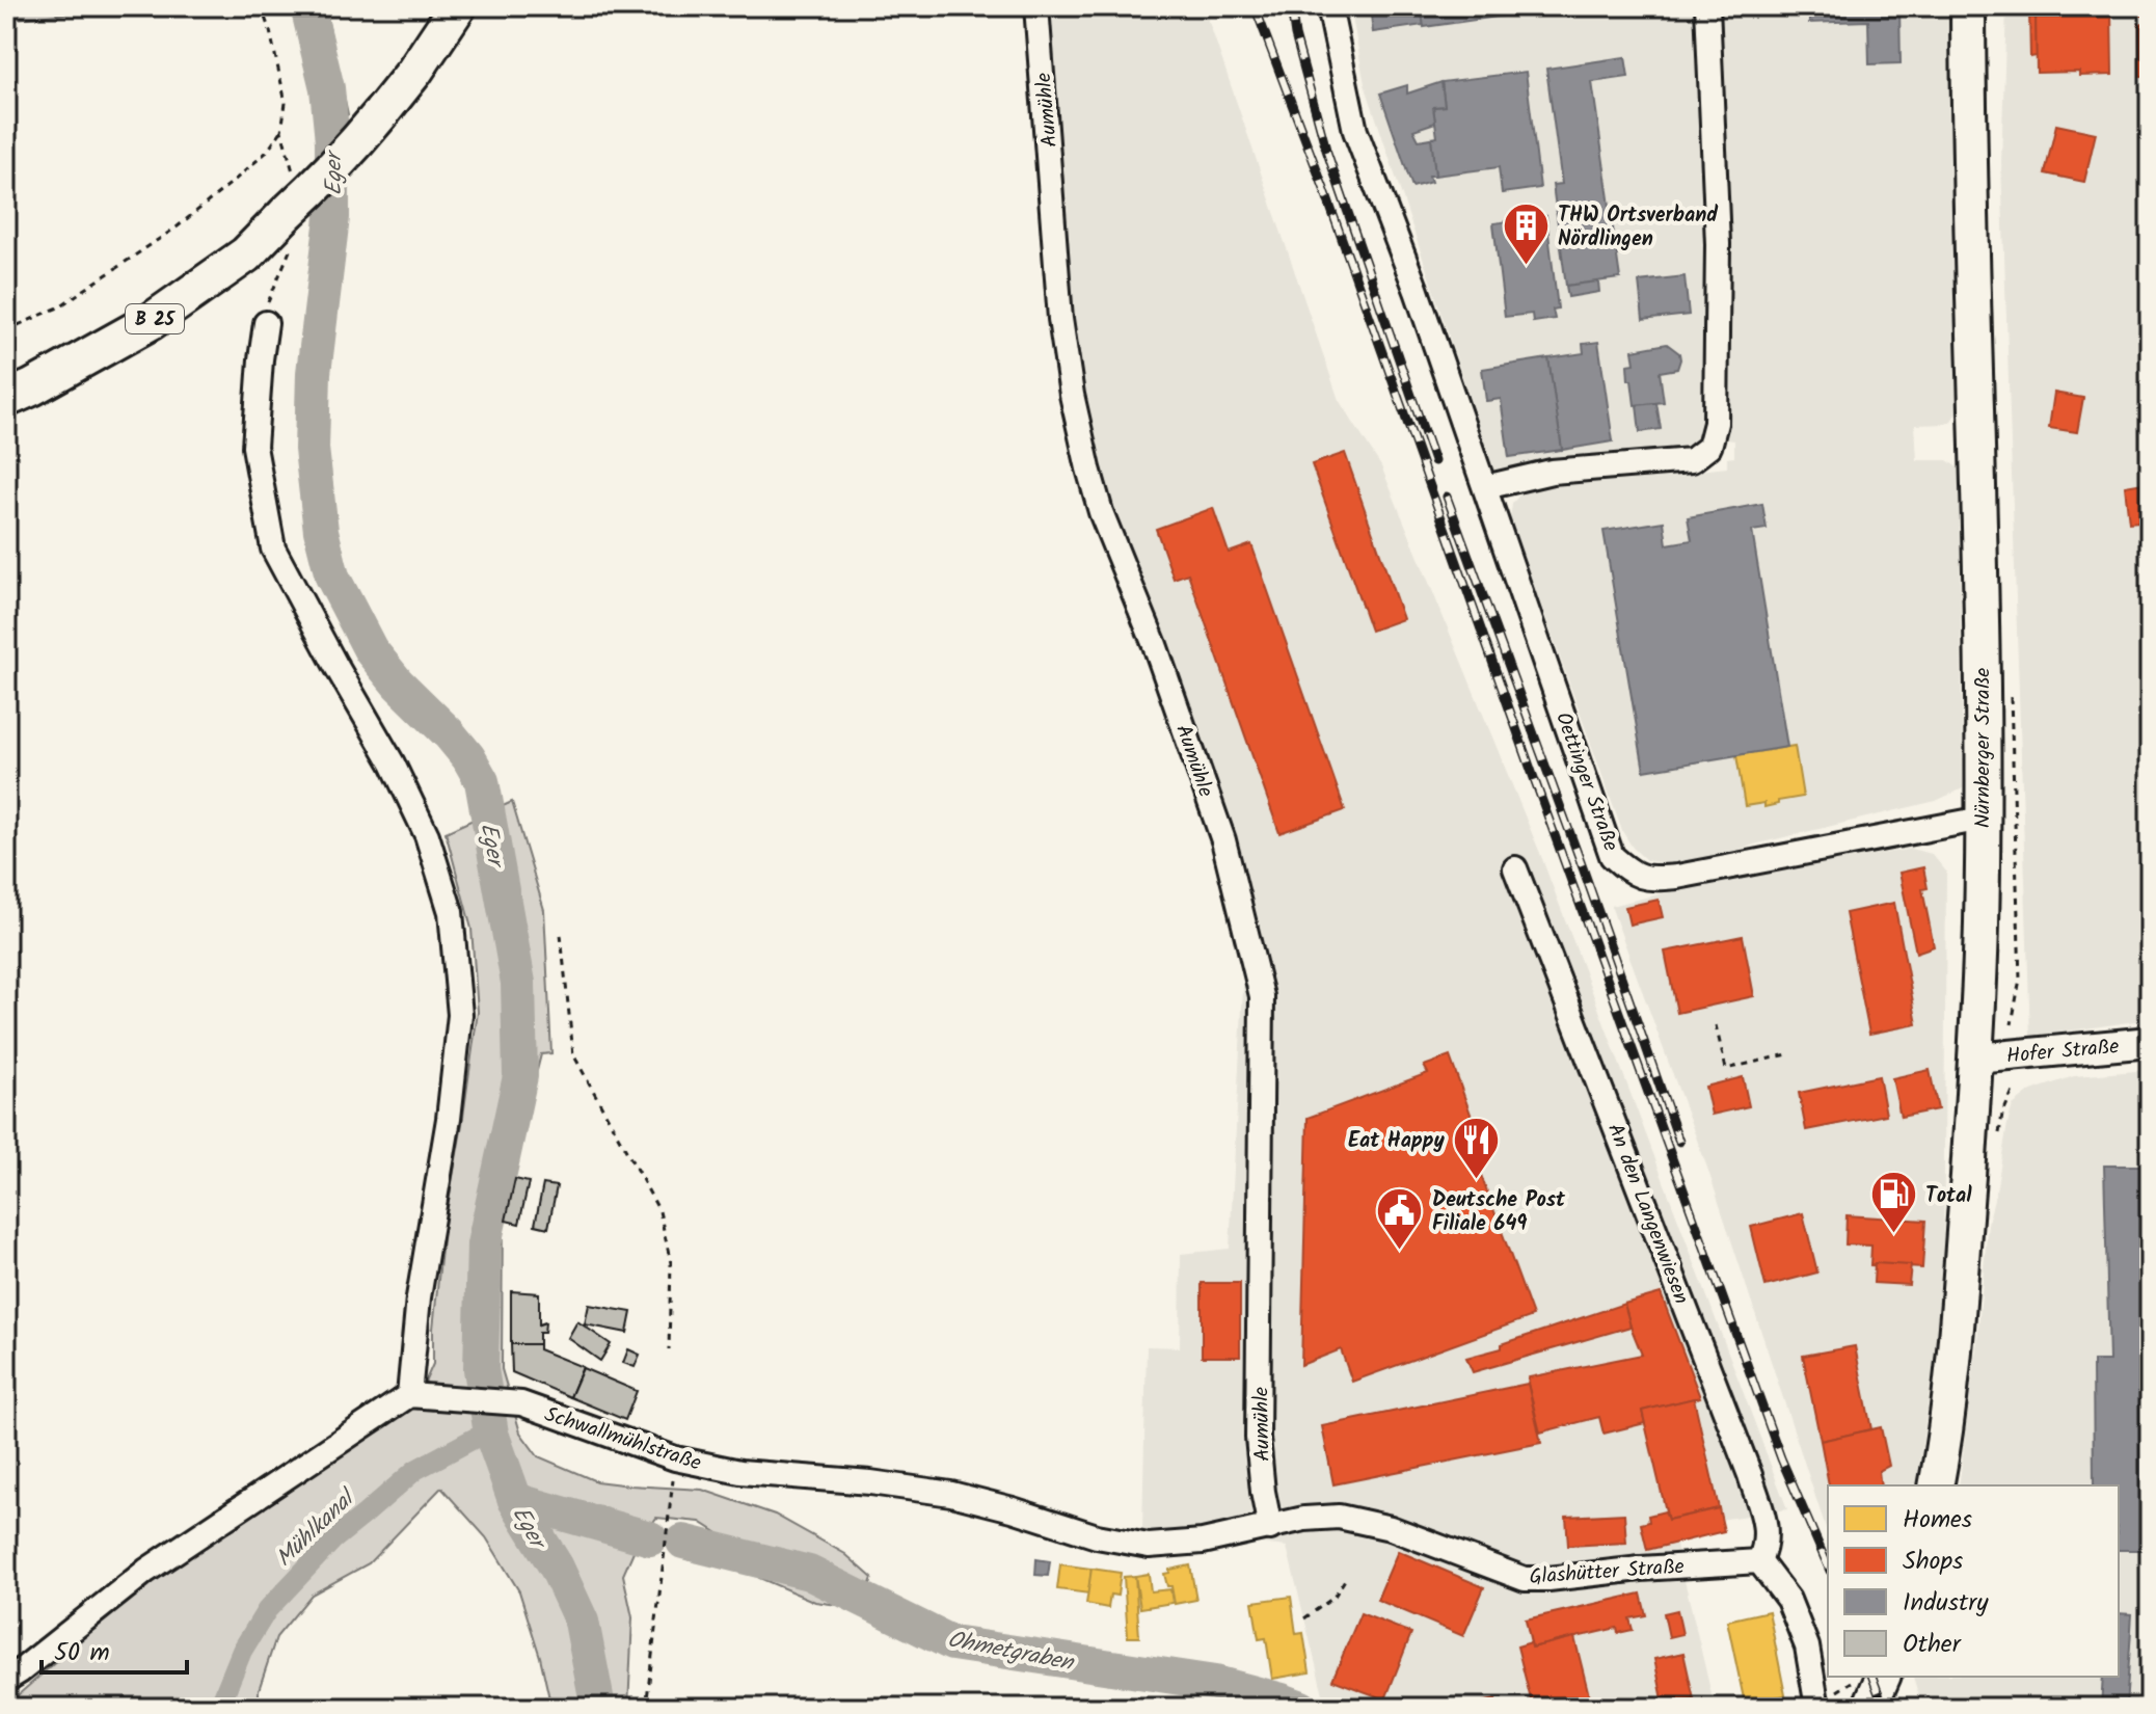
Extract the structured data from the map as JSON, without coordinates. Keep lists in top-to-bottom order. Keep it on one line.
{"streets":{"main road":["B 25","Nürnberger Straße"],"street":["Aumühle","Oettinger Straße","Hofer Straße","An den Langenwiesen","Schwallmühlstraße","Glashütter Straße"]},"crossings":[["Aumühle","Schwallmühlstraße"],["Nürnberger Straße","Oettinger Straße"],["Nürnberger Straße","Hofer Straße"],["An den Langenwiesen","Glashütter Straße"],["Schwallmühlstraße","Glashütter Straße"]],"water":["Eger","Mühlkanal","Ohmetgraben"],"places":{"building":["THW Ortsverband Nördlingen"],"restaurant":["Eat Happy"],"fuel station":["Total"],"public building":["Deutsche Post Filiale 649"]},"legend":["Homes","Shops","Industry","Other"],"scale_bar":"50 m"}
